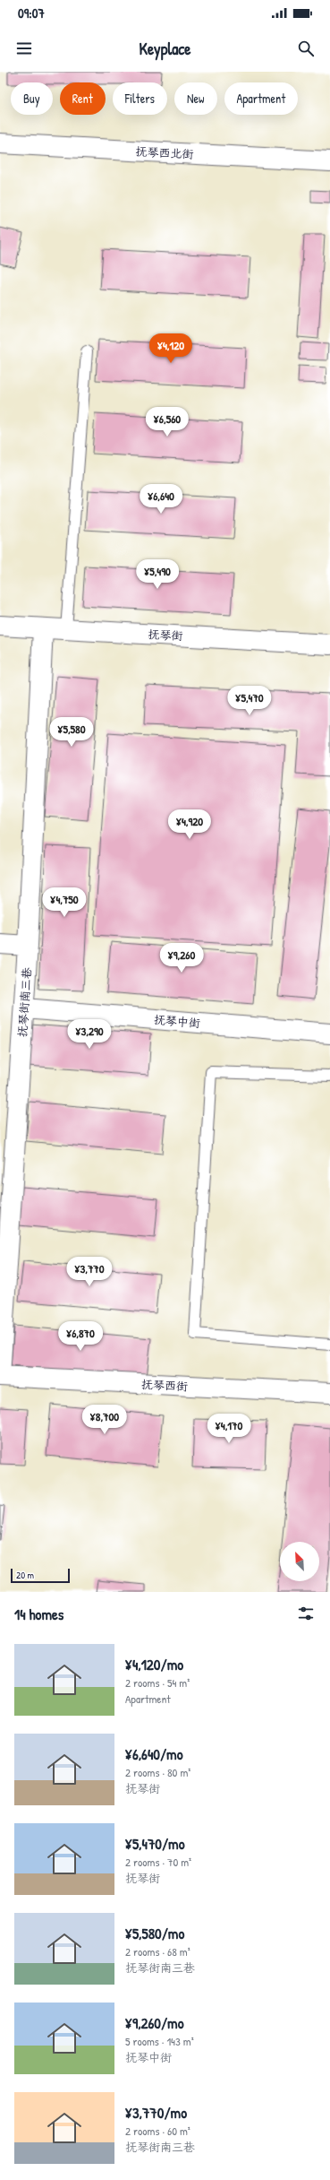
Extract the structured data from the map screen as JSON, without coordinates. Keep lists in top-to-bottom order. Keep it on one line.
{"streets":{"street":["抚琴西北街","抚琴街","抚琴街南三巷","抚琴中街","抚琴西街"]},"crossings":[["抚琴街","抚琴街南三巷"],["抚琴街南三巷","抚琴中街"],["抚琴街南三巷","抚琴西街"]],"scale_bar":"20 m","north":"top left","page":{"status":"09:07","header":"Keyplace","chip":["Buy","Rent","Filters","New","Apartment"],"price":["¥4,120","¥6,560","¥6,640","¥5,490","¥5,470","¥5,580","¥4,920","¥4,750","¥9,260","¥3,290","¥3,770","¥6,870","¥8,700","¥4,170"],"scale":"20 m","heading":"14 homes","list":[{"name":"¥4,120/mo","note":"2 rooms · 54 m² · Apartment"},{"name":"¥6,640/mo","note":"2 rooms · 80 m² · 抚琴街"},{"name":"¥5,470/mo","note":"2 rooms · 70 m² · 抚琴街"},{"name":"¥5,580/mo","note":"2 rooms · 68 m² · 抚琴街南三巷"},{"name":"¥9,260/mo","note":"5 rooms · 143 m² · 抚琴中街"},{"name":"¥3,770/mo","note":"2 rooms · 60 m² · 抚琴街南三巷"}]}}
